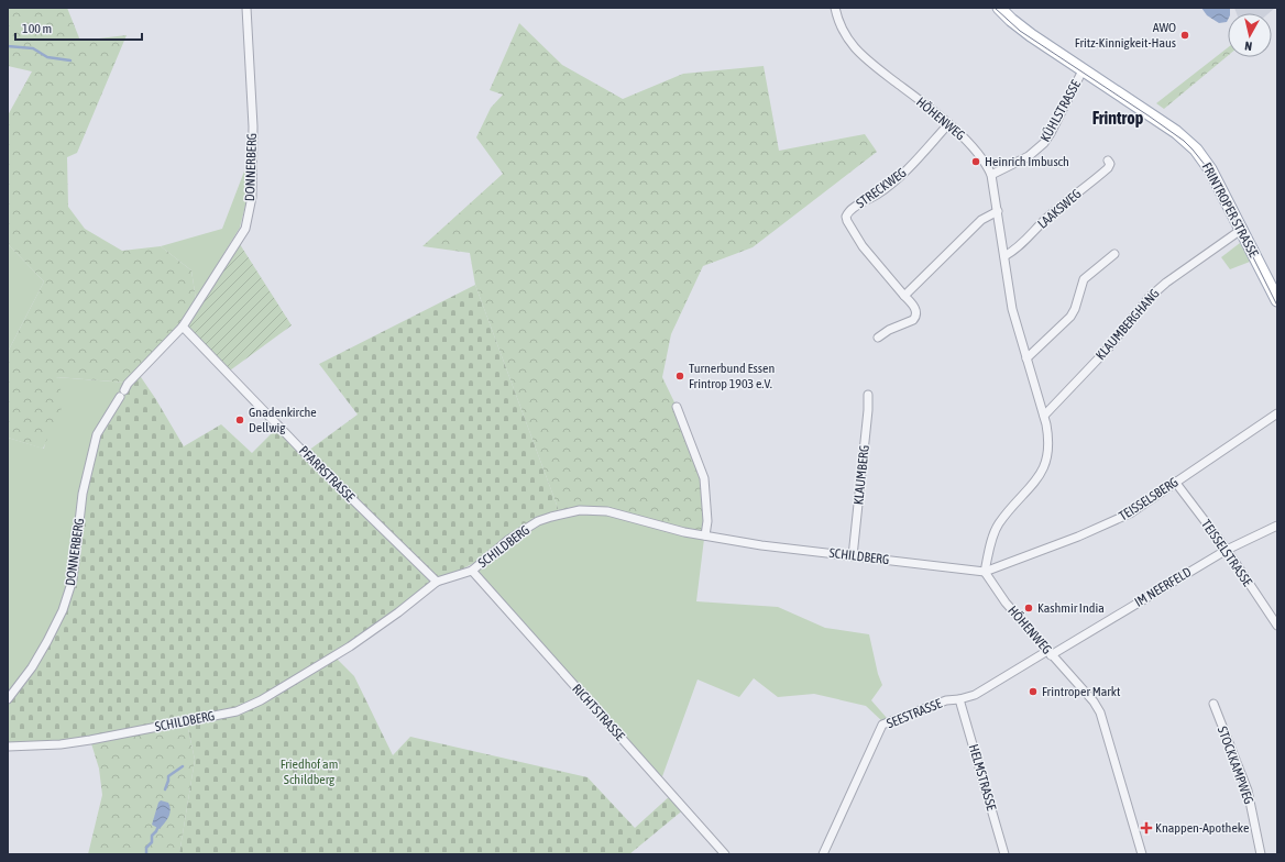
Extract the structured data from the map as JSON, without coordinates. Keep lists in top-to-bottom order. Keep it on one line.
{"streets":{"main road":["FRINTROPER STRASSE"],"street":["KÜHLSTRASSE","HÖHENWEG","DONNERBERG","STRECKWEG","LAAKSWEG","KLAUMBERGHANG","PFARRSTRASSE","KLAUMBERG","TEISSELSBERG","SCHILDBERG","TEISSELSTRASSE","IM NEERFELD","RICHTSTRASSE","SEESTRASSE","STOCKKAMPWEG","HELMSTRASSE"]},"crossings":[["KÜHLSTRASSE","HÖHENWEG"],["KÜHLSTRASSE","FRINTROPER STRASSE"],["HÖHENWEG","STRECKWEG"],["HÖHENWEG","LAAKSWEG"],["HÖHENWEG","KLAUMBERGHANG"],["HÖHENWEG","TEISSELSBERG"],["HÖHENWEG","SCHILDBERG"],["HÖHENWEG","IM NEERFELD"],["HÖHENWEG","SEESTRASSE"],["DONNERBERG","PFARRSTRASSE"],["FRINTROPER STRASSE","KLAUMBERGHANG"],["PFARRSTRASSE","SCHILDBERG"],["KLAUMBERG","SCHILDBERG"],["TEISSELSBERG","SCHILDBERG"],["TEISSELSBERG","TEISSELSTRASSE"],["SCHILDBERG","RICHTSTRASSE"],["TEISSELSTRASSE","IM NEERFELD"],["IM NEERFELD","SEESTRASSE"],["SEESTRASSE","HELMSTRASSE"]],"districts":["Frintrop"],"parks":["Friedhof am Schildberg"],"places":{"other":["AWO Fritz-Kinnigkeit-Haus","Heinrich Imbusch","Turnerbund Essen Frintrop 1903 e.V.","Gnadenkirche Dellwig","Kashmir India","Frintroper Markt"],"health":["Knappen-Apotheke"]},"scale_bar":"100 m","north":"bottom"}
